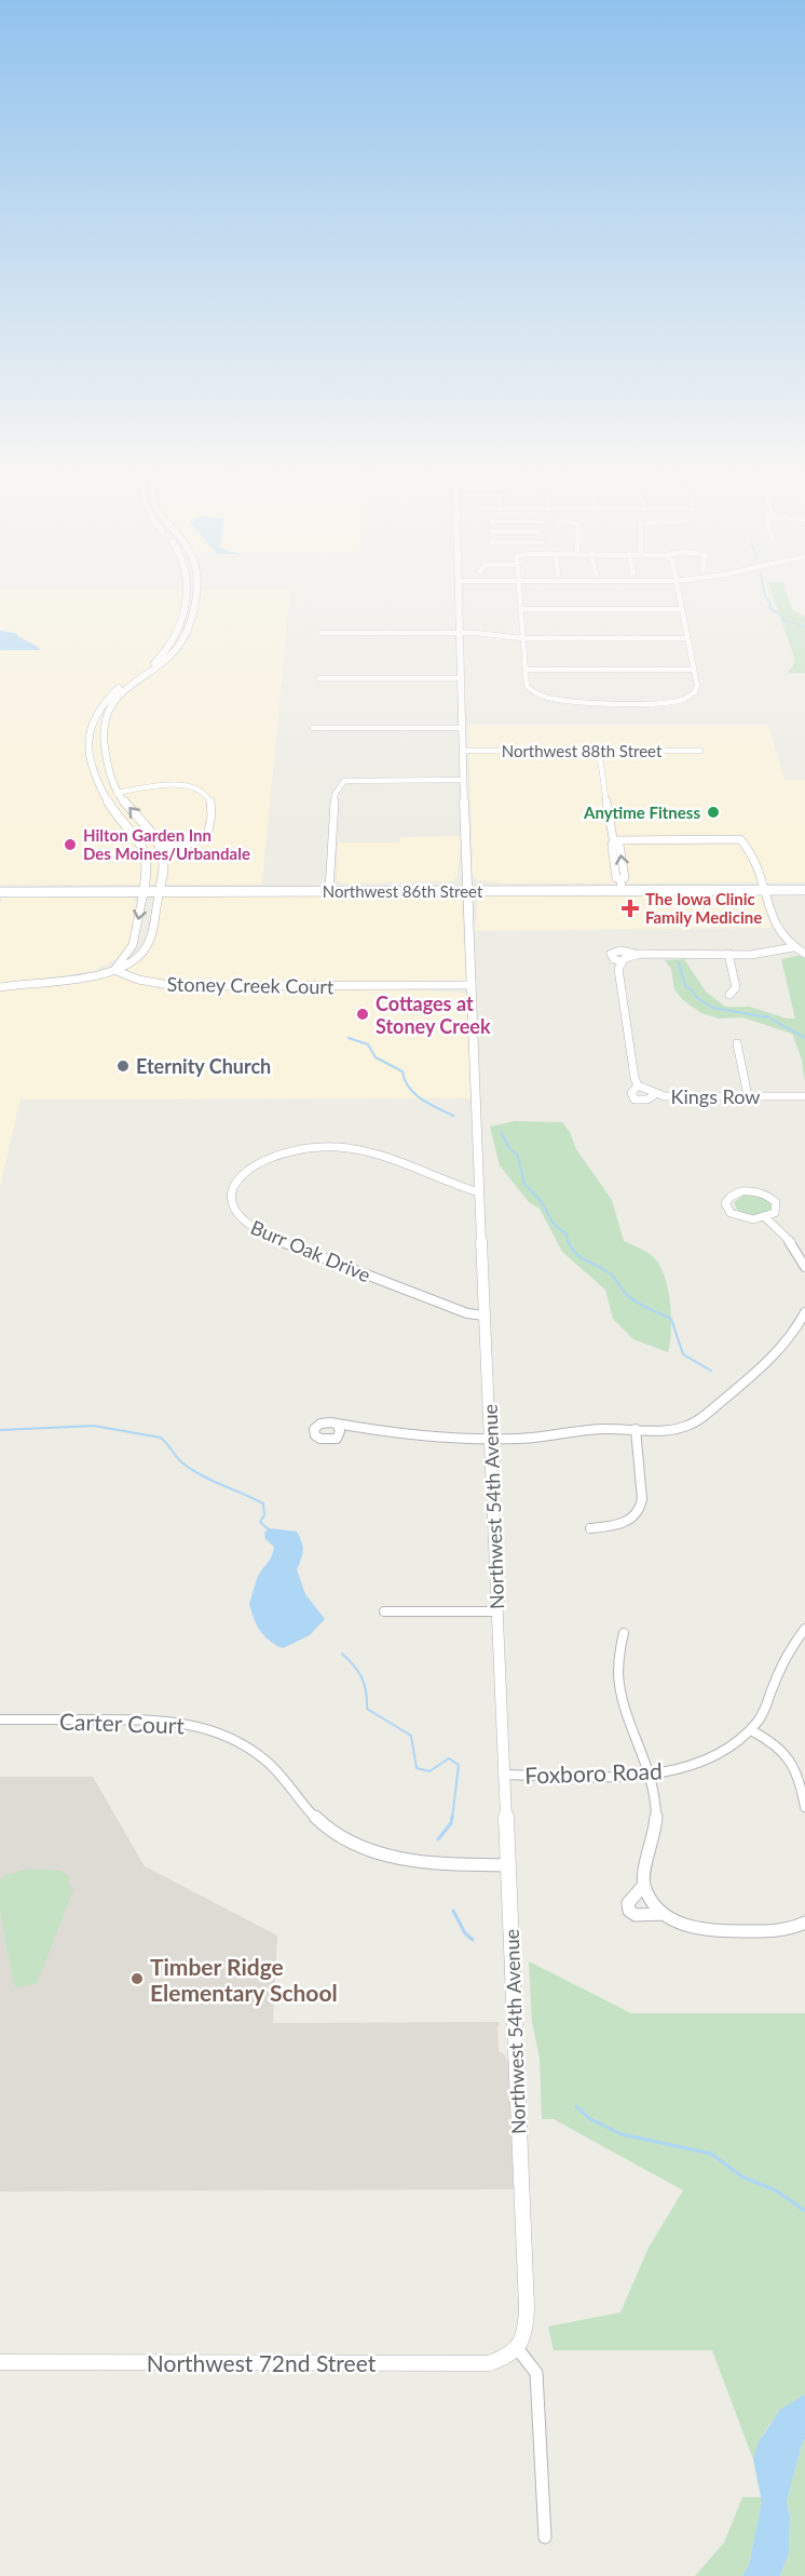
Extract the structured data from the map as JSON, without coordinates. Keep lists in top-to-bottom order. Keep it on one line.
{"streets":{"main road":["Northwest 86th Street"],"street":["Northwest 88th Street","Stoney Creek Court","Kings Row","Burr Oak Drive","Northwest 54th Avenue","Carter Court","Foxboro Road","Northwest 72nd Street"]},"crossings":[["Northwest 88th Street","Northwest 54th Avenue"],["Northwest 86th Street","Northwest 54th Avenue"],["Stoney Creek Court","Northwest 54th Avenue"],["Burr Oak Drive","Northwest 54th Avenue"],["Northwest 54th Avenue","Carter Court"],["Northwest 54th Avenue","Foxboro Road"],["Northwest 54th Avenue","Northwest 72nd Street"]],"places":{"other":["Anytime Fitness","Hilton Garden Inn Des Moines/Urbandale","Cottages at Stoney Creek","Eternity Church","Timber Ridge Elementary School"],"health":["The Iowa Clinic Family Medicine"]}}
